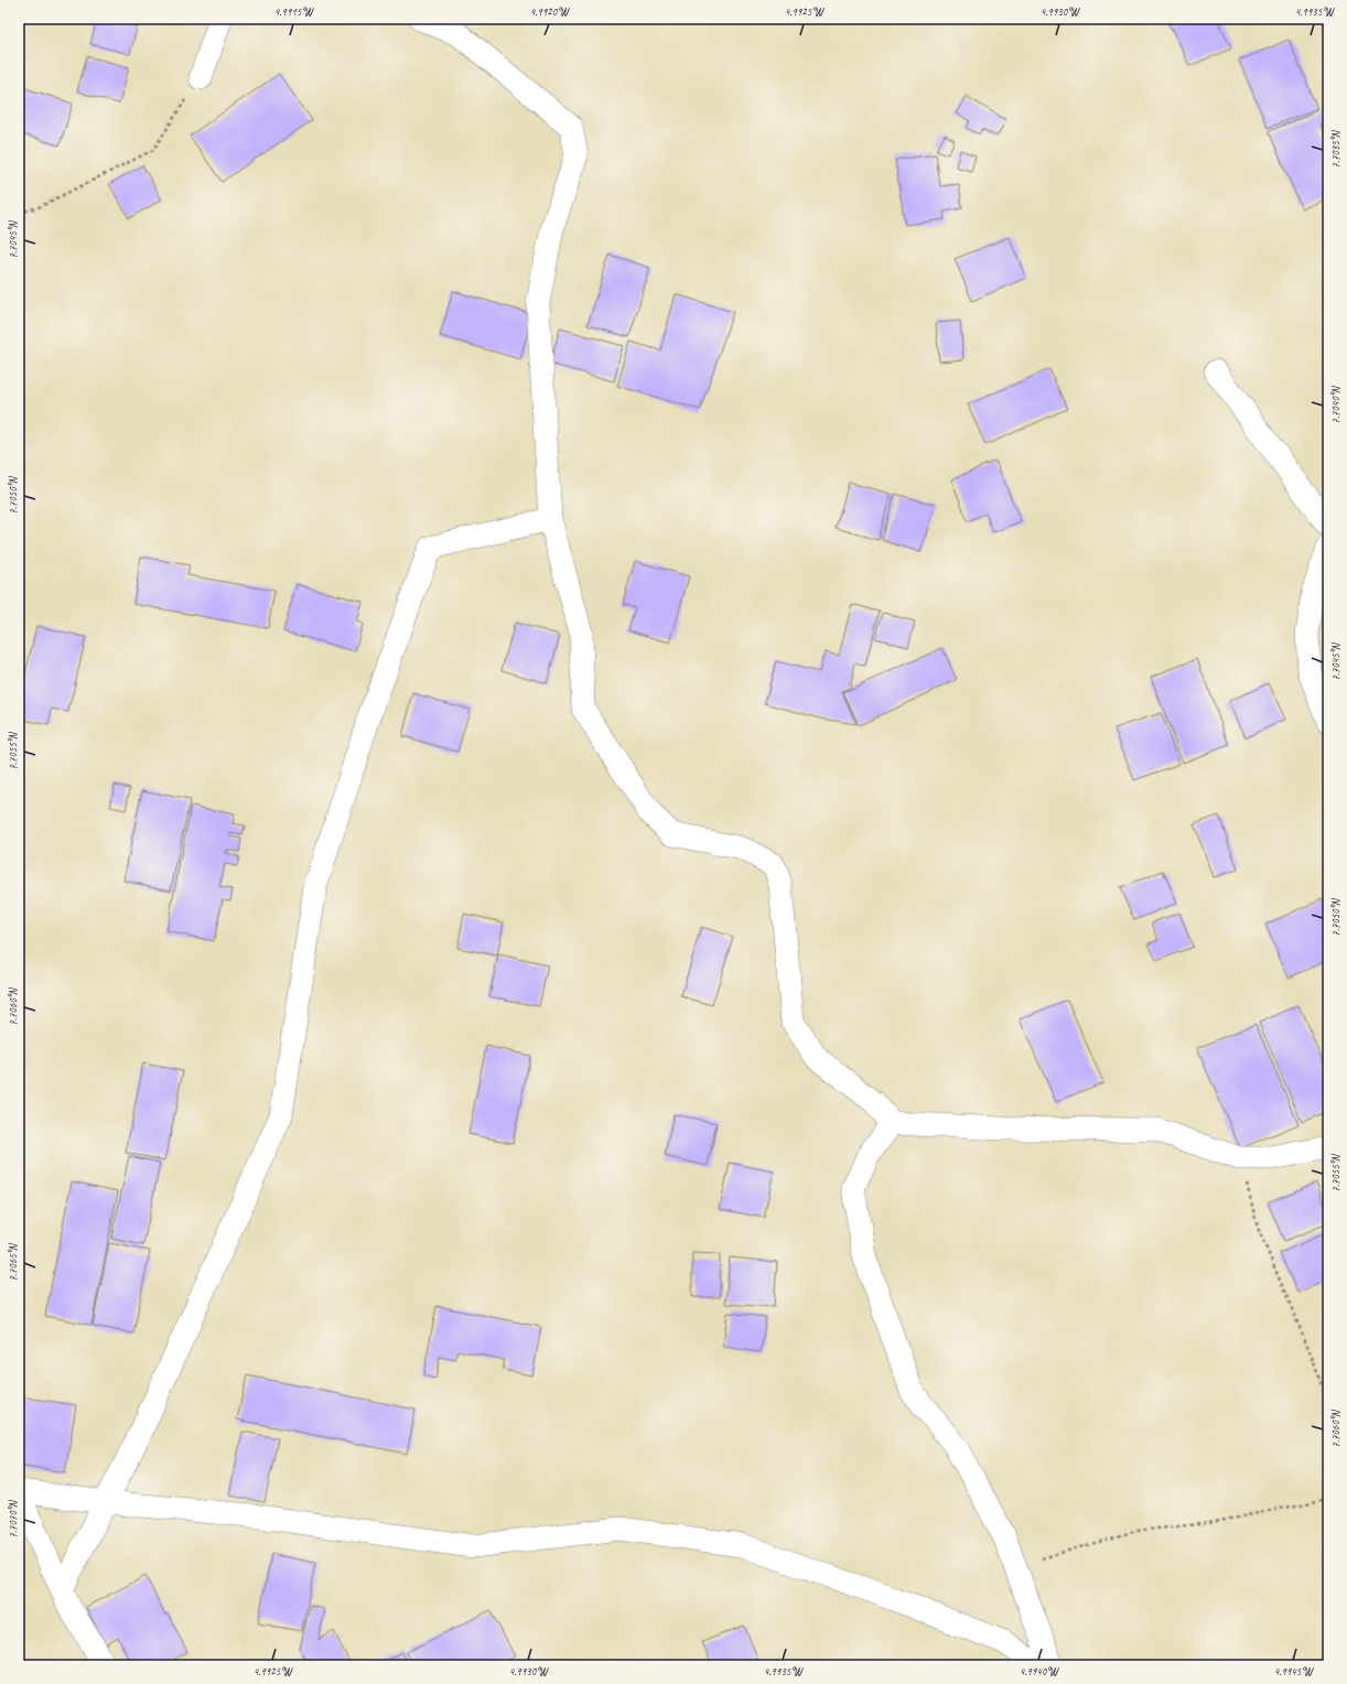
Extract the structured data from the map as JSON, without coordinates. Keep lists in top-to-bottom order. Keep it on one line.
{"coordinates":["4.9915°W","4.9920°W","4.9925°W","4.9930°W","4.9935°W","7.7035°N","7.7045°N","7.7040°N","7.7050°N","7.7055°N","7.7060°N","7.7065°N","7.7070°N","4.9940°W","4.9945°W"]}
